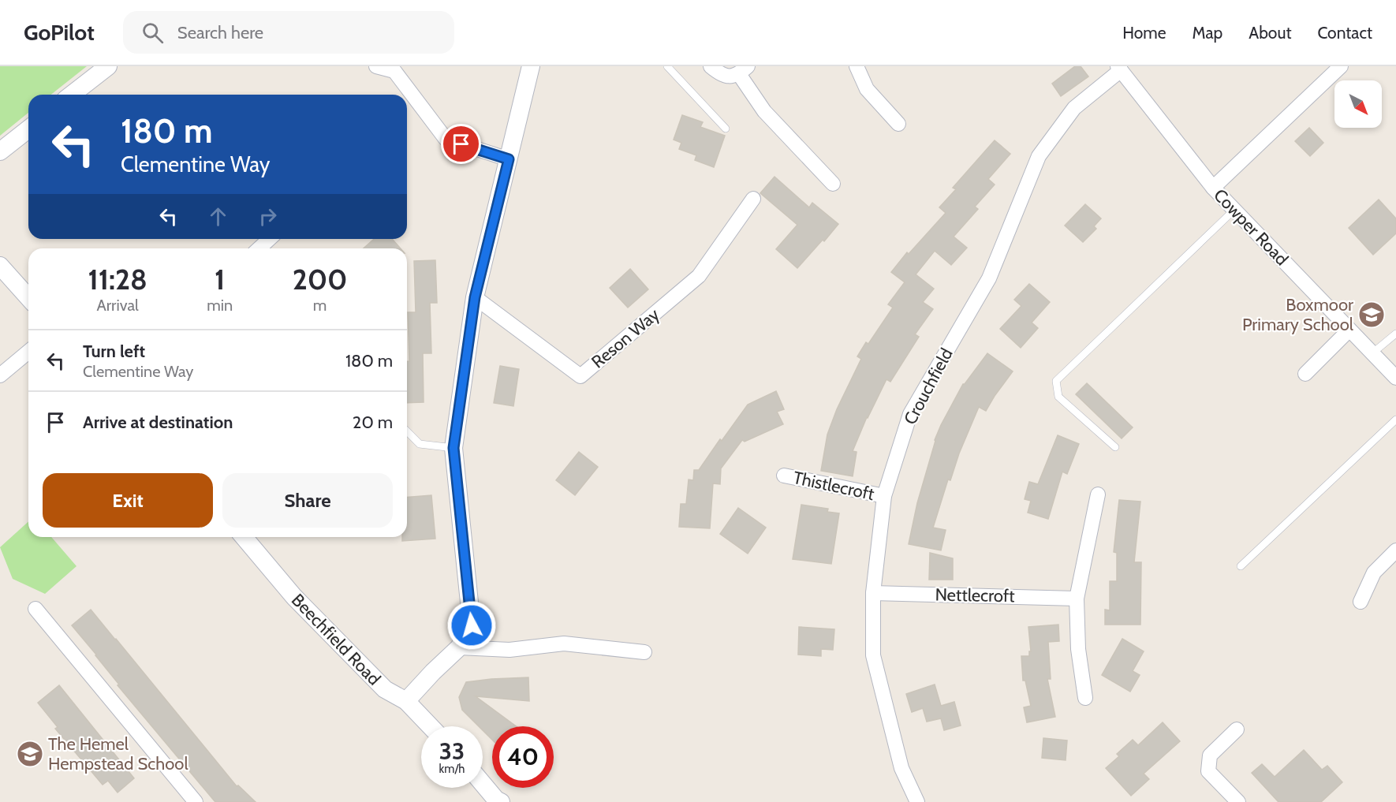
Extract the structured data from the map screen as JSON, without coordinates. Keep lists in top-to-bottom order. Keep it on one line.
{"streets":{"street":["Cowper Road","Reson Way","Crouchfield","Thistlecroft","Nettlecroft","Beechfield Road"]},"crossings":[["Cowper Road","Crouchfield"],["Crouchfield","Thistlecroft"],["Crouchfield","Nettlecroft"]],"places":{"school or university":["Boxmoor Primary School","The Hemel Hempstead School"]},"north":"bottom right","page":{"header":"GoPilot","search":"Search here","nav":["Home","Map","About","Contact"],"turn":["180 m","Clementine Way"],"eta":["11:28","Arrival","1","min","200","m"],"list":[{"name":"Turn left","note":"Clementine Way","value":"180 m"},{"name":"Arrive at destination","value":"20 m"}],"buttons":["Exit","Share"],"speed":"33 km/h","limit":"40"}}
